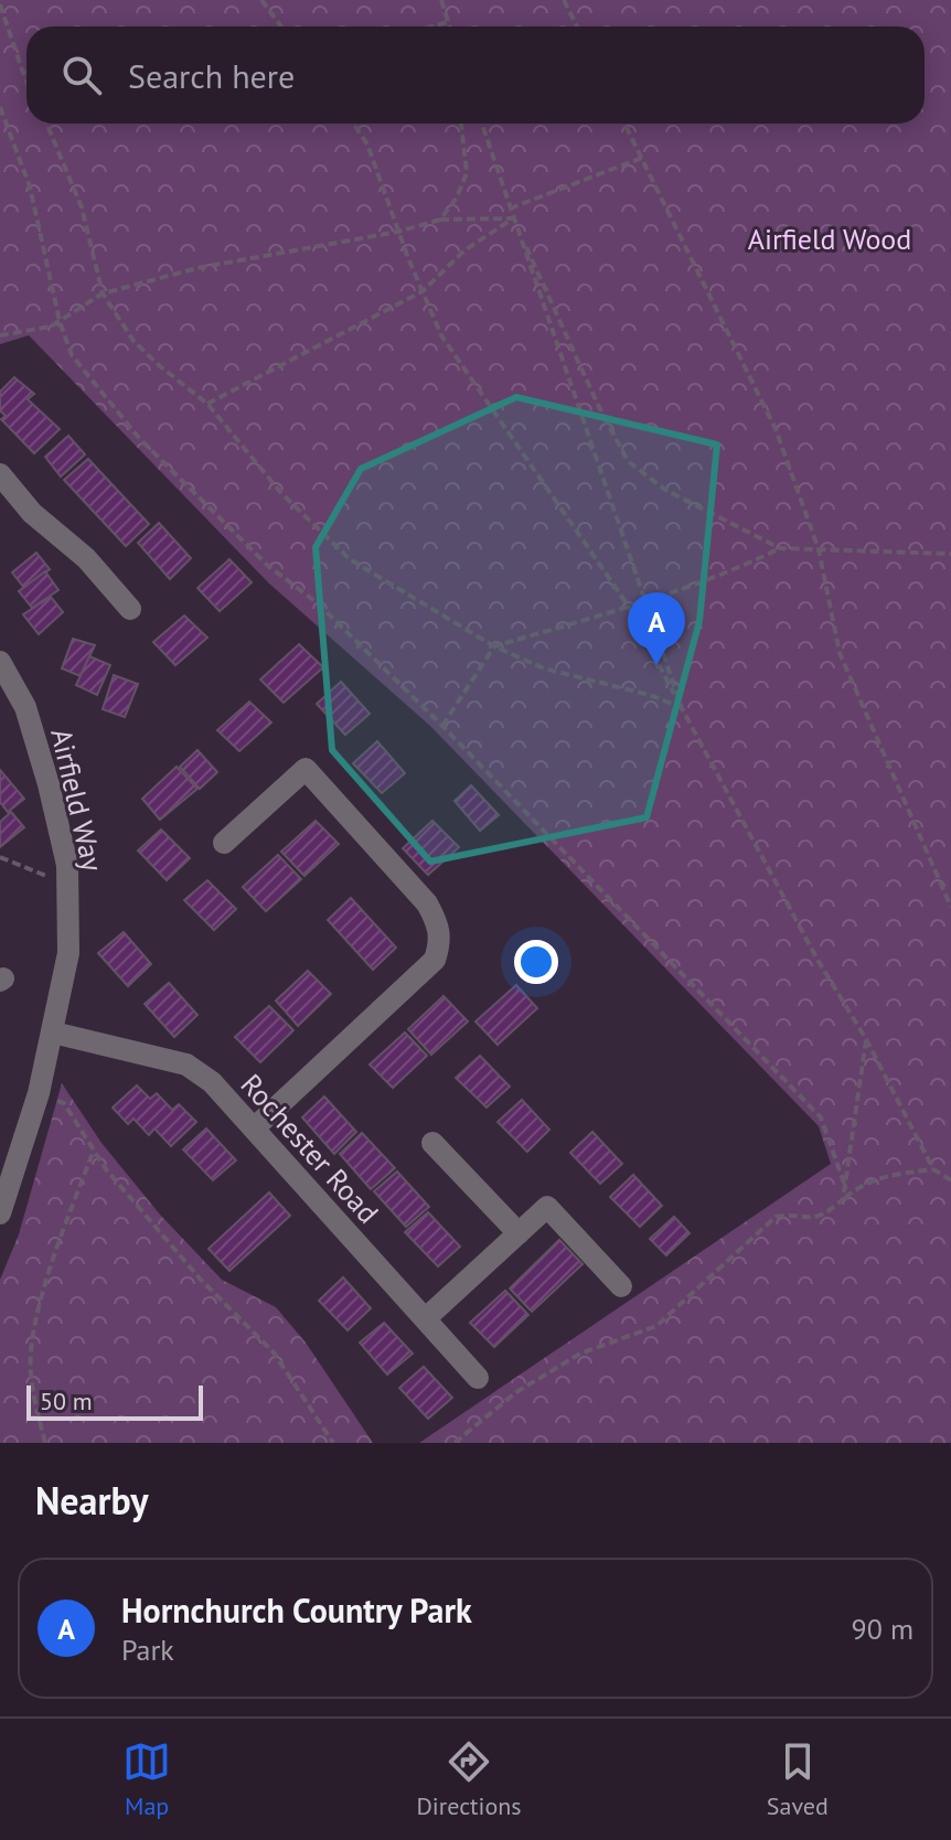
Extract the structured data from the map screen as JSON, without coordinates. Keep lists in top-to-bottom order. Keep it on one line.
{"streets":{"street":["Airfield Way","Rochester Road"]},"crossings":[["Airfield Way","Rochester Road"]],"parks":["Airfield Wood"],"scale_bar":"50 m","page":{"search":"Search here","pins":"A","scale":"50 m","heading":"Nearby","list":[{"mark":"A","name":"Hornchurch Country Park","note":"Park","value":"90 m"}],"nav":["Map","Directions","Saved"]}}
